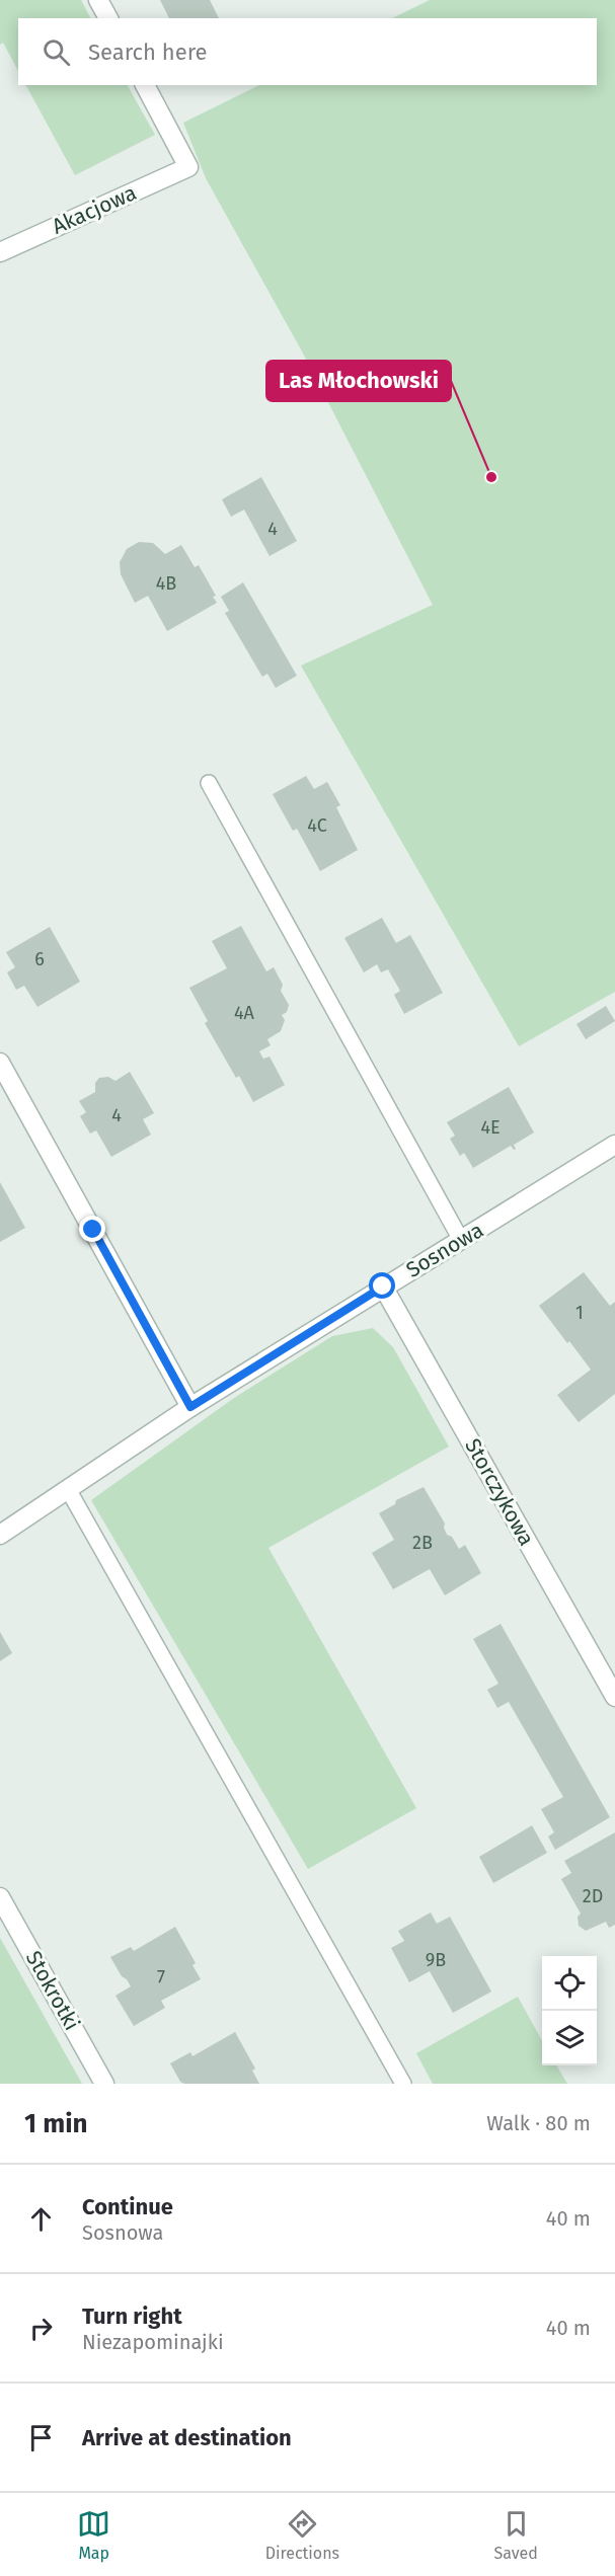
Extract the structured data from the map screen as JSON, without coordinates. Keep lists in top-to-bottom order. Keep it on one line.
{"streets":{"street":["Akacjowa","Sosnowa","Storczykowa","Stokrotki"]},"crossings":[["Sosnowa","Storczykowa"]],"places":["Las Młochowski"],"house_numbers":["4","4B","4C","6","4A","4","4E","1","2B","2D","9B","7"],"page":{"search":"Search here","heading":["1 min","Walk · 80 m"],"list":[["Continue","Sosnowa","40 m"],["Turn right","Niezapominajki","40 m"],"Arrive at destination"],"nav":["Map","Directions","Saved"]}}
